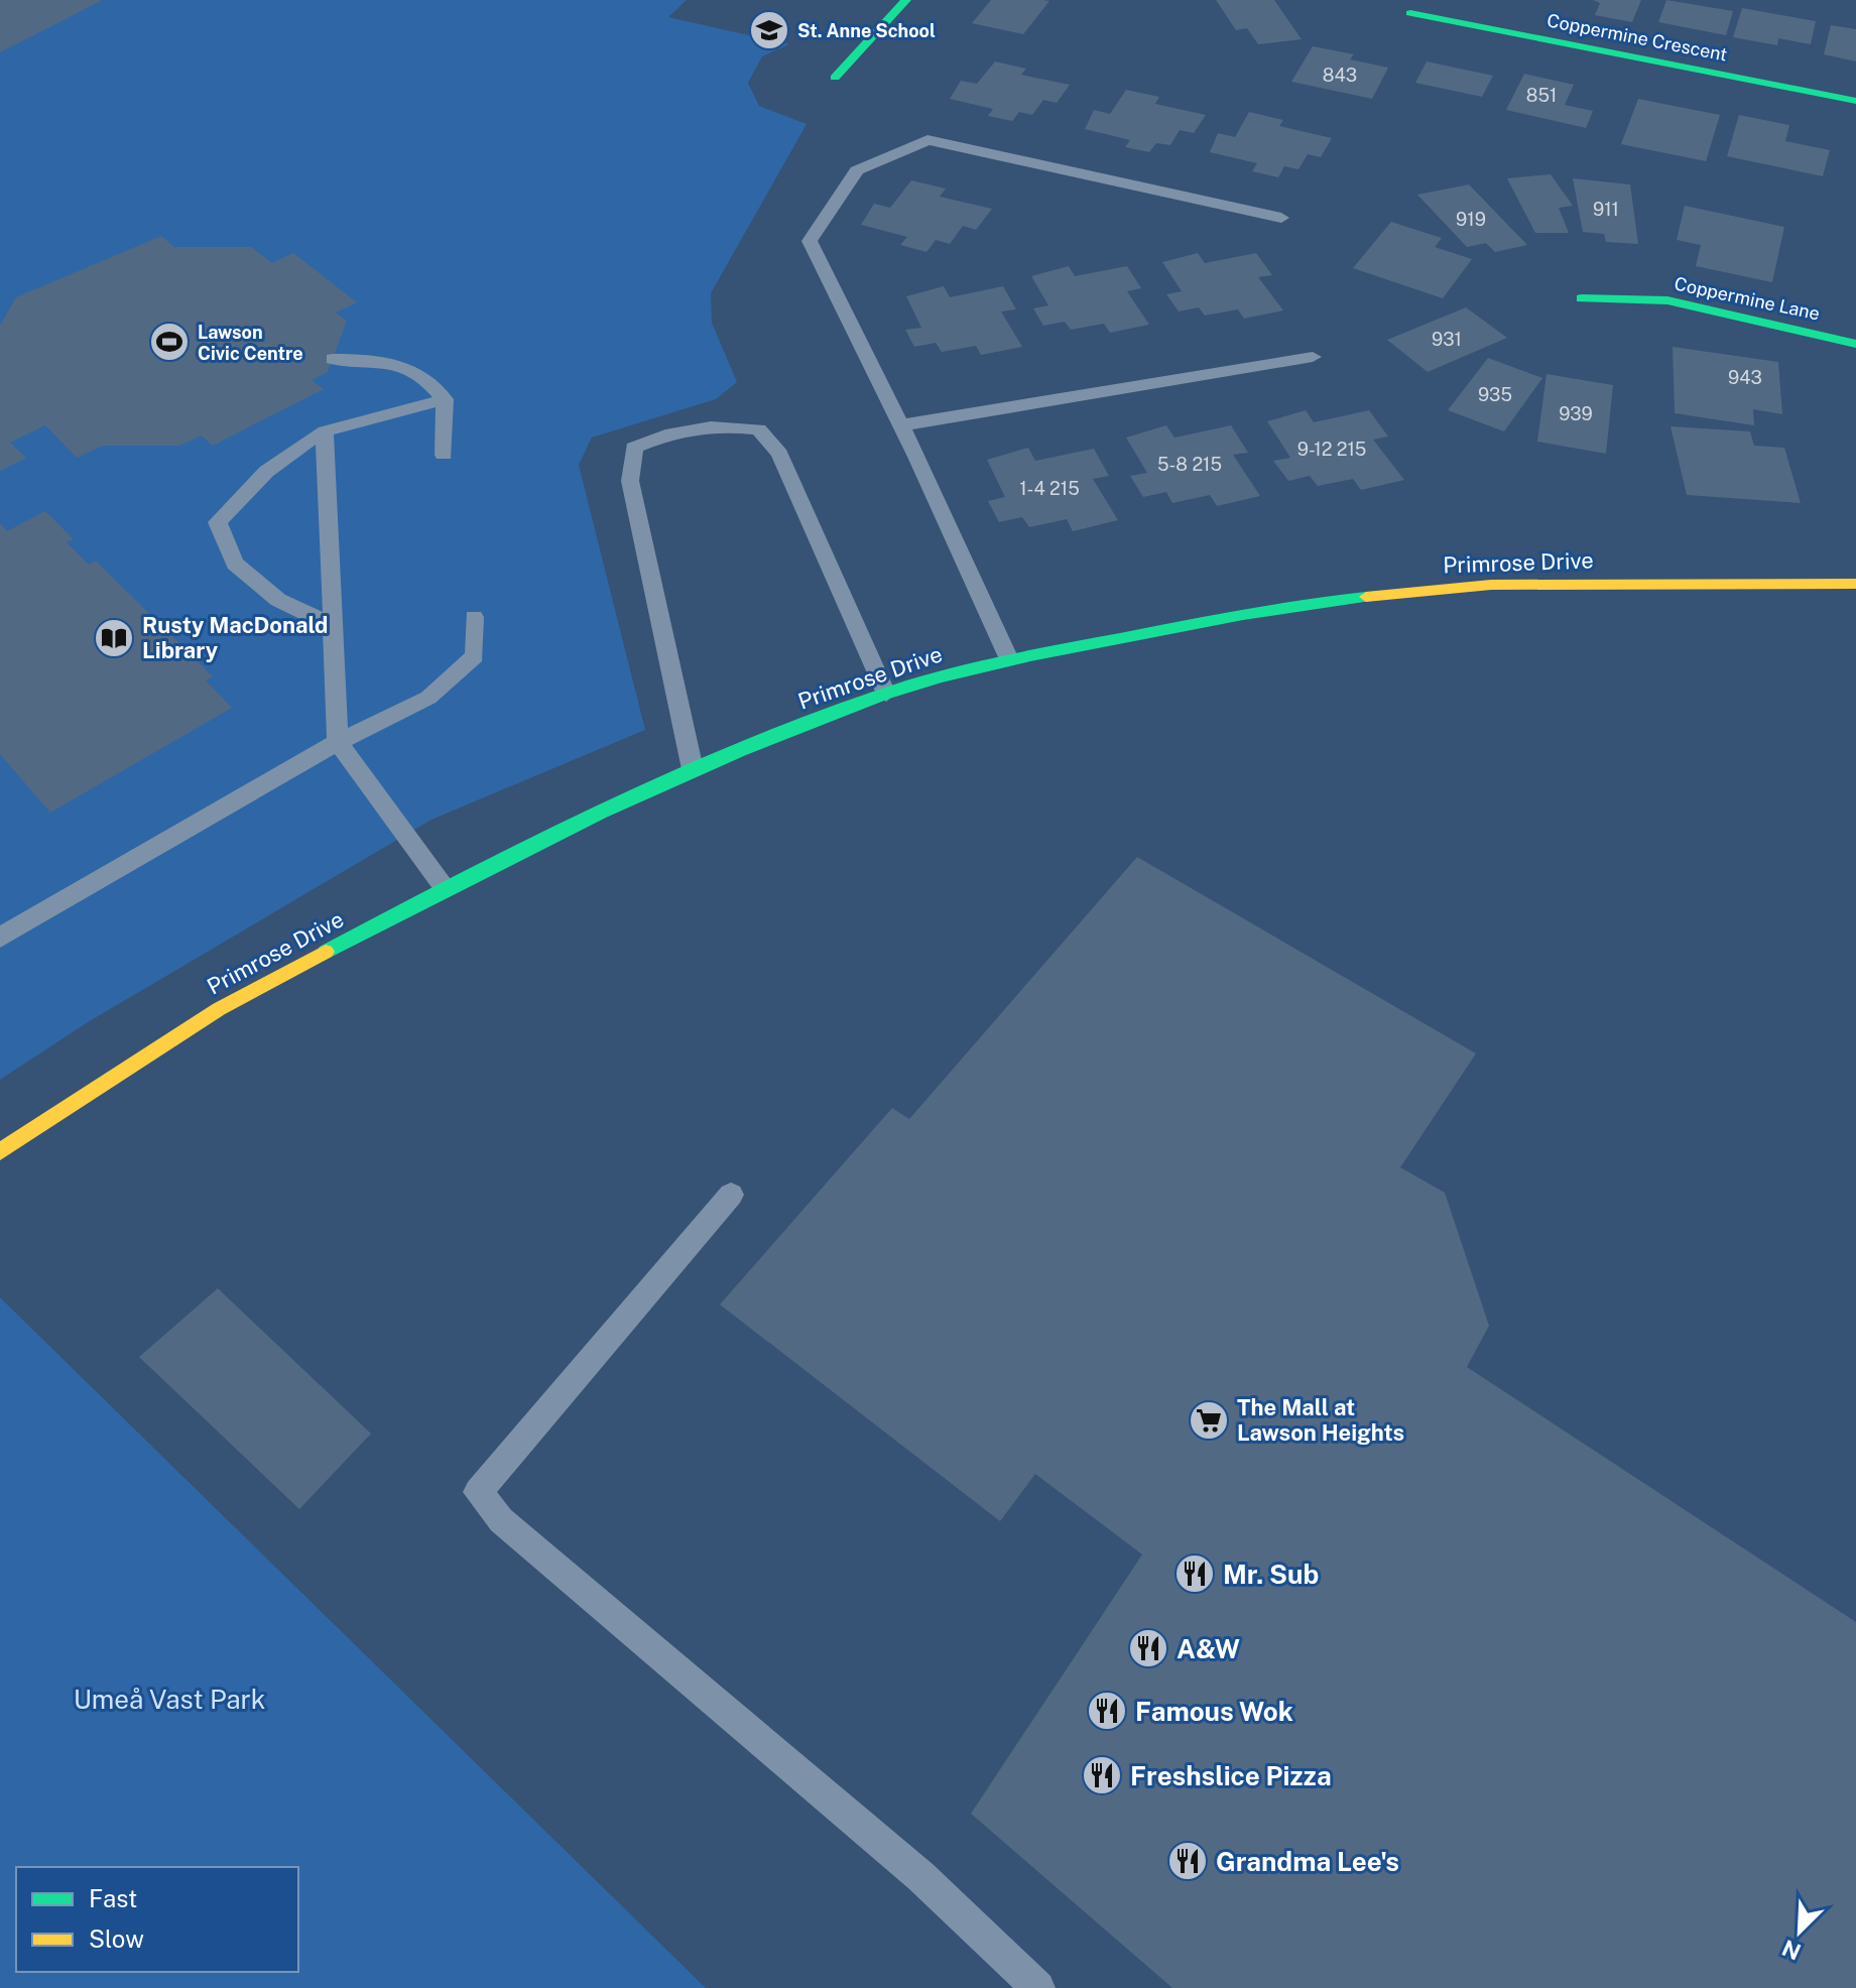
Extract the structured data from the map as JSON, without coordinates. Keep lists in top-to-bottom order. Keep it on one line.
{"streets":{"street":["Coppermine Crescent","Coppermine Lane","Primrose Drive"]},"parks":["Umeå Vast Park"],"places":{"school or university":["St. Anne School"],"sports":["Lawson Civic Centre"],"library":["Rusty MacDonald Library"],"supermarket":["The Mall at Lawson Heights"],"restaurant":["Mr. Sub","A&W","Famous Wok","Freshslice Pizza","Grandma Lee's"]},"house_numbers":["843","851","911","919","931","943","935","939","9-12 215","5-8 215","1-4 215"],"legend":["Fast","Slow"],"north":"bottom left"}
